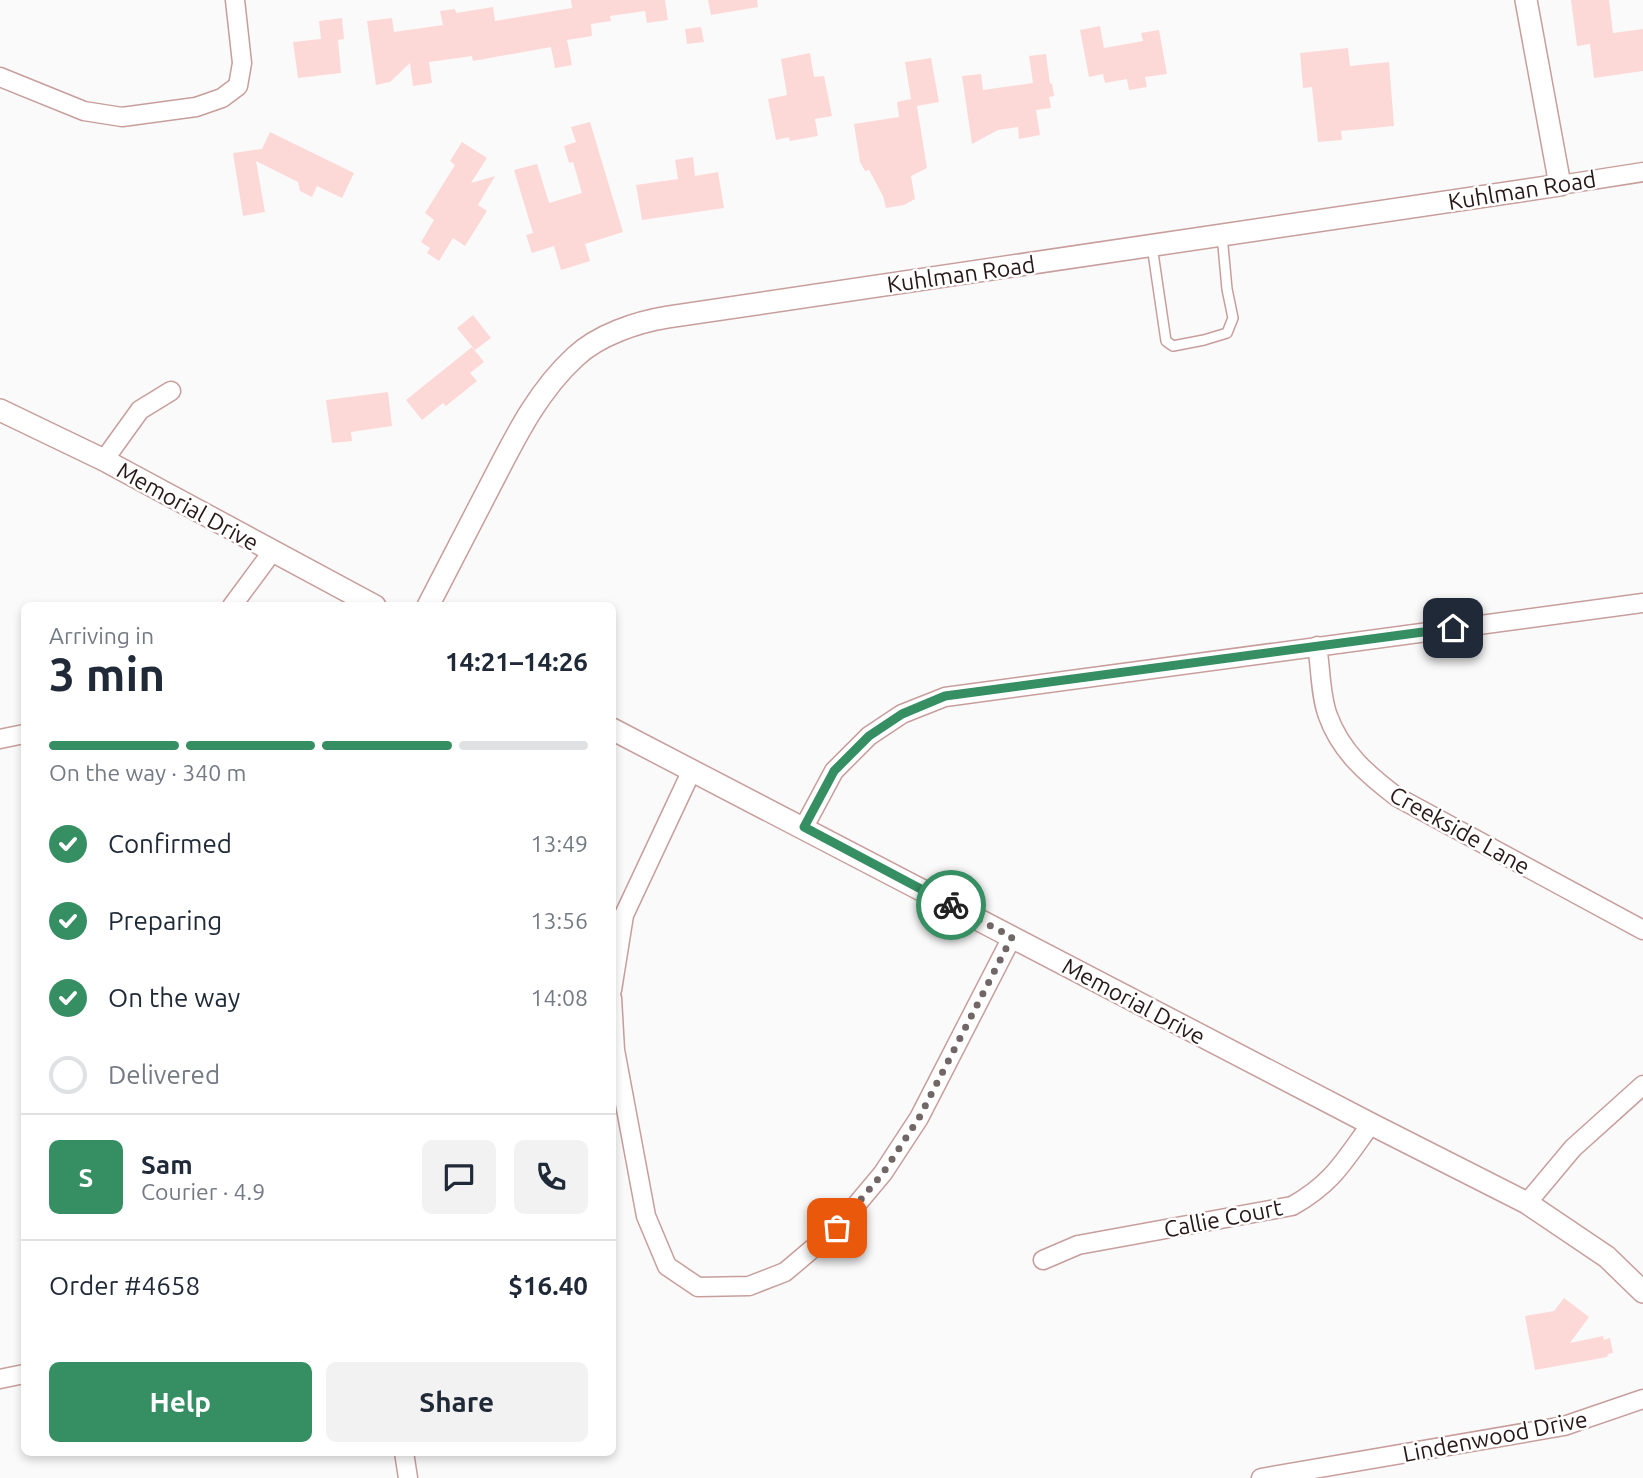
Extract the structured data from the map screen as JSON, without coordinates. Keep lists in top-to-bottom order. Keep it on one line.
{"streets":{"street":["Kuhlman Road","Memorial Drive","Creekside Lane","Callie Court","Lindenwood Drive"]},"crossings":[["Memorial Drive","Callie Court"]],"page":{"heading":["3 min","Arriving in","14:21–14:26"],"panel":["Sam","Courier · 4.9","Order #4658","$16.40"],"bar":"On the way · 340 m","list":[["Confirmed","13:49"],["Preparing","13:56"],["On the way","14:08"],"Delivered"],"round":"S","buttons":["Help","Share"]}}
